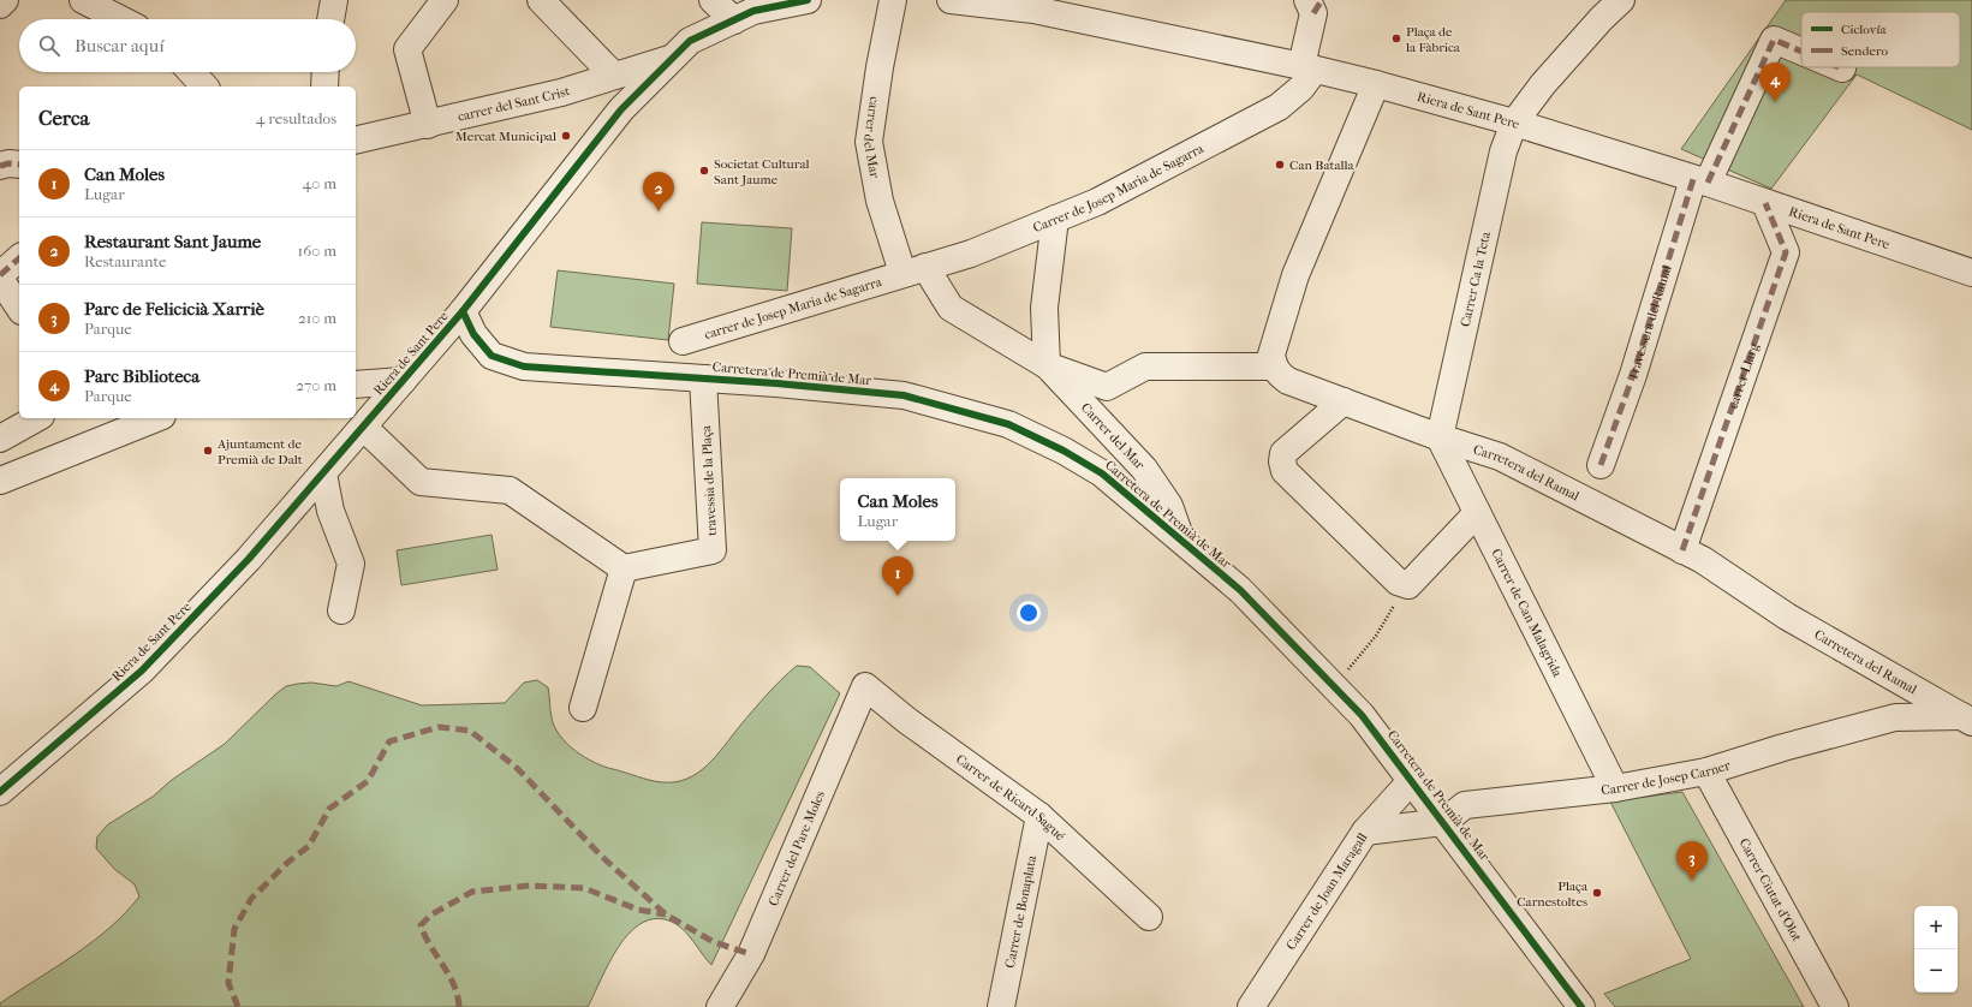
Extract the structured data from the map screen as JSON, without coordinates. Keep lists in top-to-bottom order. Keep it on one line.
{"streets":{"street":["carrer del Sant Crist","Riera de Sant Pere","carrer del Mar","Carrer de Josep Maria de Sagarra","Carrer Ca la Teta","carrer de Josep Maria de Sagarra","Travessera del Ramal","Carretera de Premià de Mar","carrer Llarg","Carrer del Mar","Carretera del Ramal","travessia de la Plaça","Carrer de Can Malagrida","Carrer de Josep Carner","Carrer de Ricard Sagué","Carrer del Pare Moles","Carrer Ciutat d'Olot","Carrer de Joan Maragall","Carrer de Bonaplata"]},"crossings":[["carrer del Sant Crist","Riera de Sant Pere"],["Riera de Sant Pere","Carrer de Josep Maria de Sagarra"],["Riera de Sant Pere","Carrer Ca la Teta"],["Riera de Sant Pere","Travessera del Ramal"],["Riera de Sant Pere","Carretera de Premià de Mar"],["Riera de Sant Pere","carrer Llarg"],["carrer del Mar","Carrer de Josep Maria de Sagarra"],["carrer del Mar","carrer de Josep Maria de Sagarra"],["carrer del Mar","Carrer del Mar"],["Carrer de Josep Maria de Sagarra","carrer de Josep Maria de Sagarra"],["Carrer Ca la Teta","Carretera del Ramal"],["Carrer Ca la Teta","Carrer de Can Malagrida"],["Carretera de Premià de Mar","Carrer del Mar"],["Carretera de Premià de Mar","travessia de la Plaça"],["Carretera de Premià de Mar","Carrer de Josep Carner"],["Carretera de Premià de Mar","Carrer de Joan Maragall"],["carrer Llarg","Carretera del Ramal"],["Carretera del Ramal","Carrer de Can Malagrida"],["Carretera del Ramal","Carrer de Josep Carner"],["Carrer de Can Malagrida","Carrer de Josep Carner"],["Carrer de Josep Carner","Carrer Ciutat d'Olot"],["Carrer de Ricard Sagué","Carrer del Pare Moles"],["Carrer de Ricard Sagué","Carrer de Bonaplata"]],"places":["Plaça de la Fàbrica","Mercat Municipal","Can Batalla","Societat Cultural Sant Jaume","Ajuntament de Premià de Dalt","Plaça Carnestoltes"],"legend":["Ciclovía","Sendero"],"page":{"search":"Buscar aquí","pins":["4","2","1","3"],"heading":["Cerca","4 resultados"],"list":[{"mark":"1","name":"Can Moles","note":"Lugar","value":"40 m"},{"mark":"2","name":"Restaurant Sant Jaume","note":"Restaurante","value":"160 m"},{"mark":"3","name":"Parc de Felicicià Xarriè","note":"Parque","value":"210 m"},{"mark":"4","name":"Parc Biblioteca","note":"Parque","value":"270 m"}],"popup":["Can Moles","Lugar"],"map_buttons":["+","−"]}}
